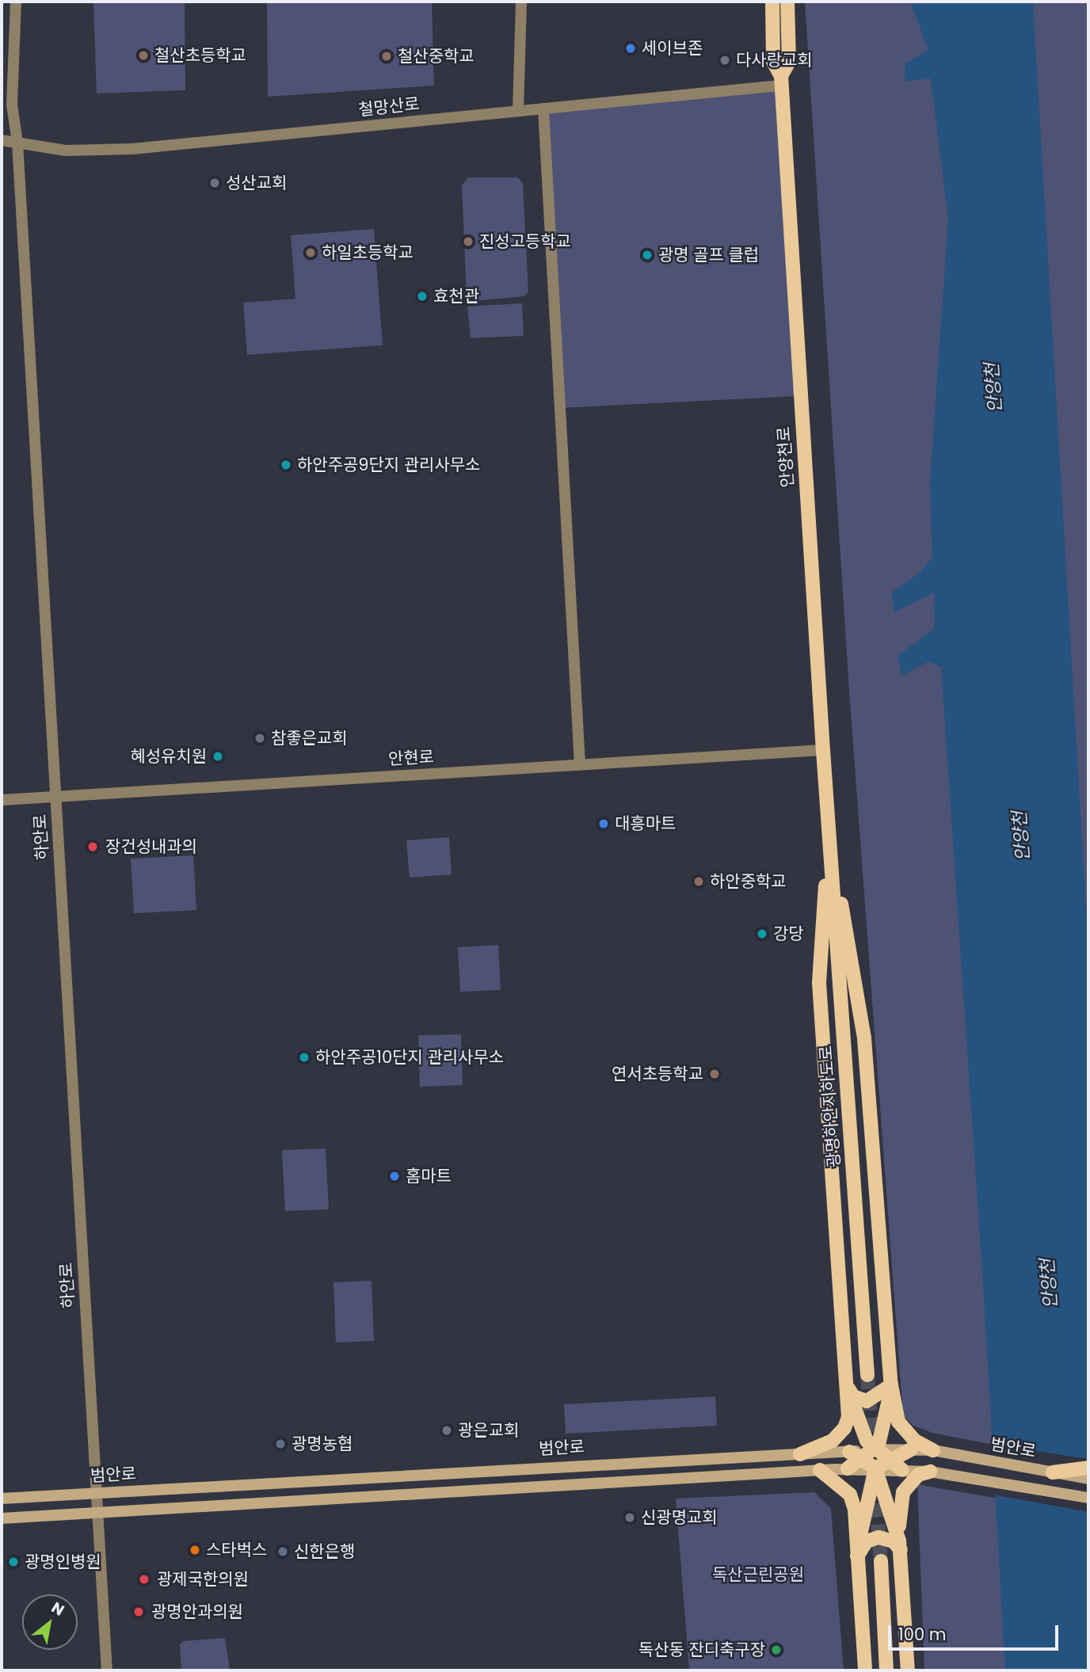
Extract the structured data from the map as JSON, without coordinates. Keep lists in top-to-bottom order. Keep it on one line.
{"streets":{"main road":["안양천로","광명하안지하도로","범안로"],"street":["철망산로","안현로","하안로"]},"crossings":[["철망산로","안양천로"],["철망산로","하안로"],["안양천로","안현로"],["안양천로","광명하안지하도로"],["안현로","하안로"],["하안로","범안로"]],"water":["안양천"],"parks":["독산근린공원"],"places":["세이브존","철산초등학교","철산중학교","다사랑교회","성산교회","진성고등학교","하일초등학교","광명 골프 클럽","효천관","하안주공9단지 관리사무소","참좋은교회","혜성유치원","대흥마트","장건성내과의","하안중학교","강당","하안주공10단지 관리사무소","연서초등학교","홈마트","광은교회","광명농협","신광명교회","스타벅스","신한은행","광명인병원","광제국한의원","광명안과의원","독산동 잔디축구장"],"scale_bar":"100 m","north":"top right"}
